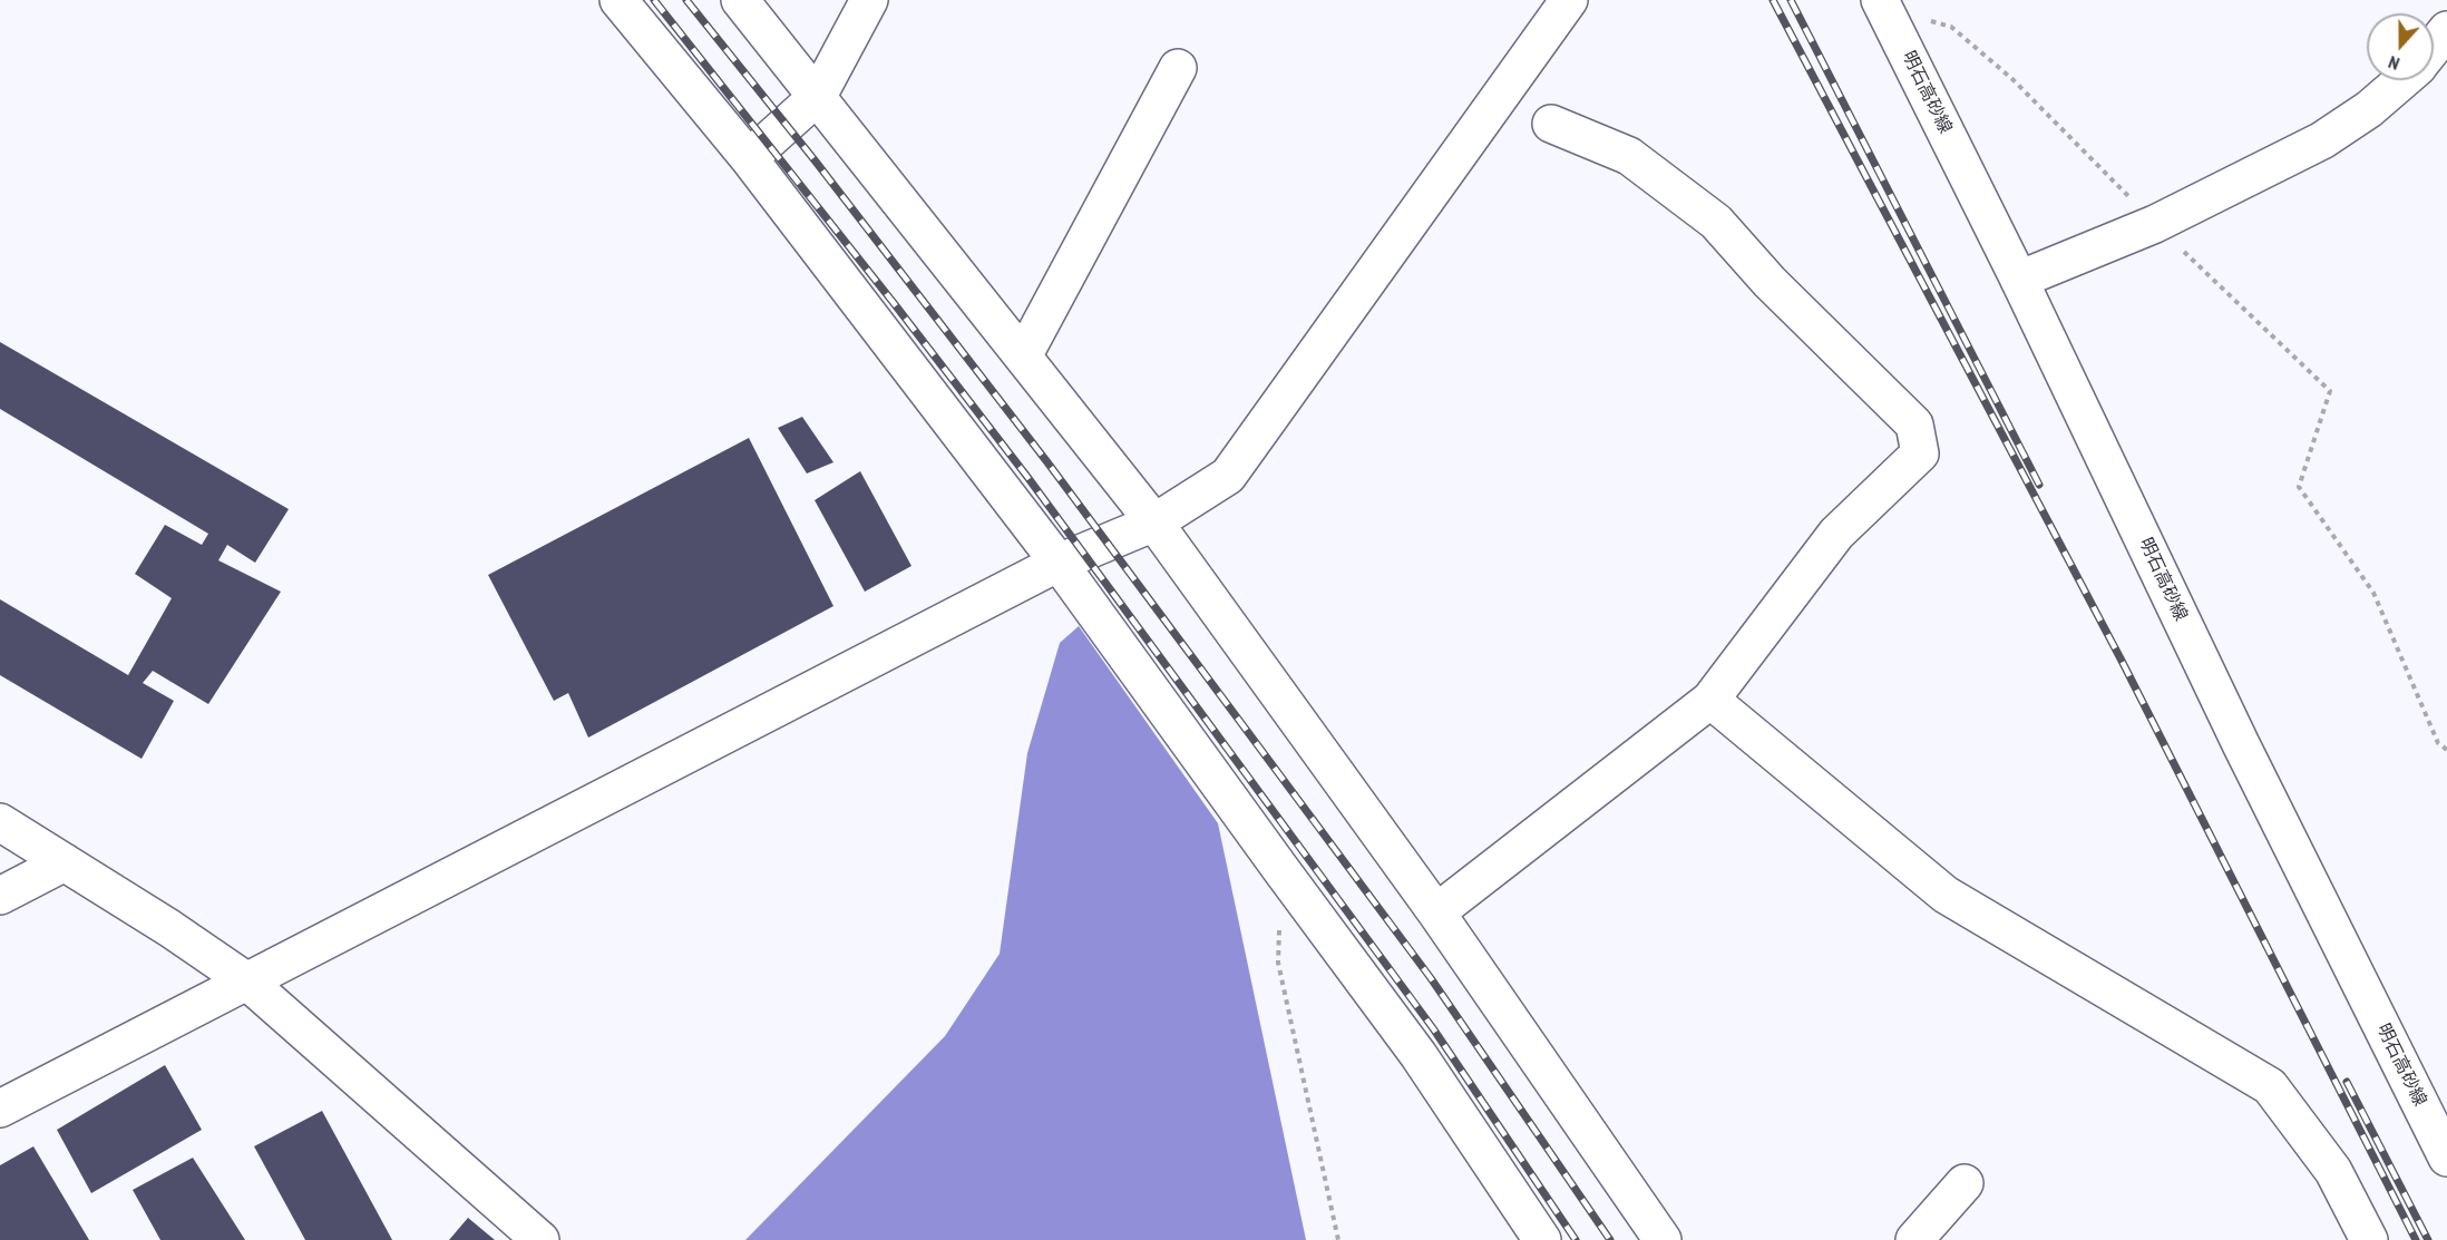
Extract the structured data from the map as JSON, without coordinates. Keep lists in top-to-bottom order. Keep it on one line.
{"streets":{"street":["明石高砂線"]},"north":"bottom"}
